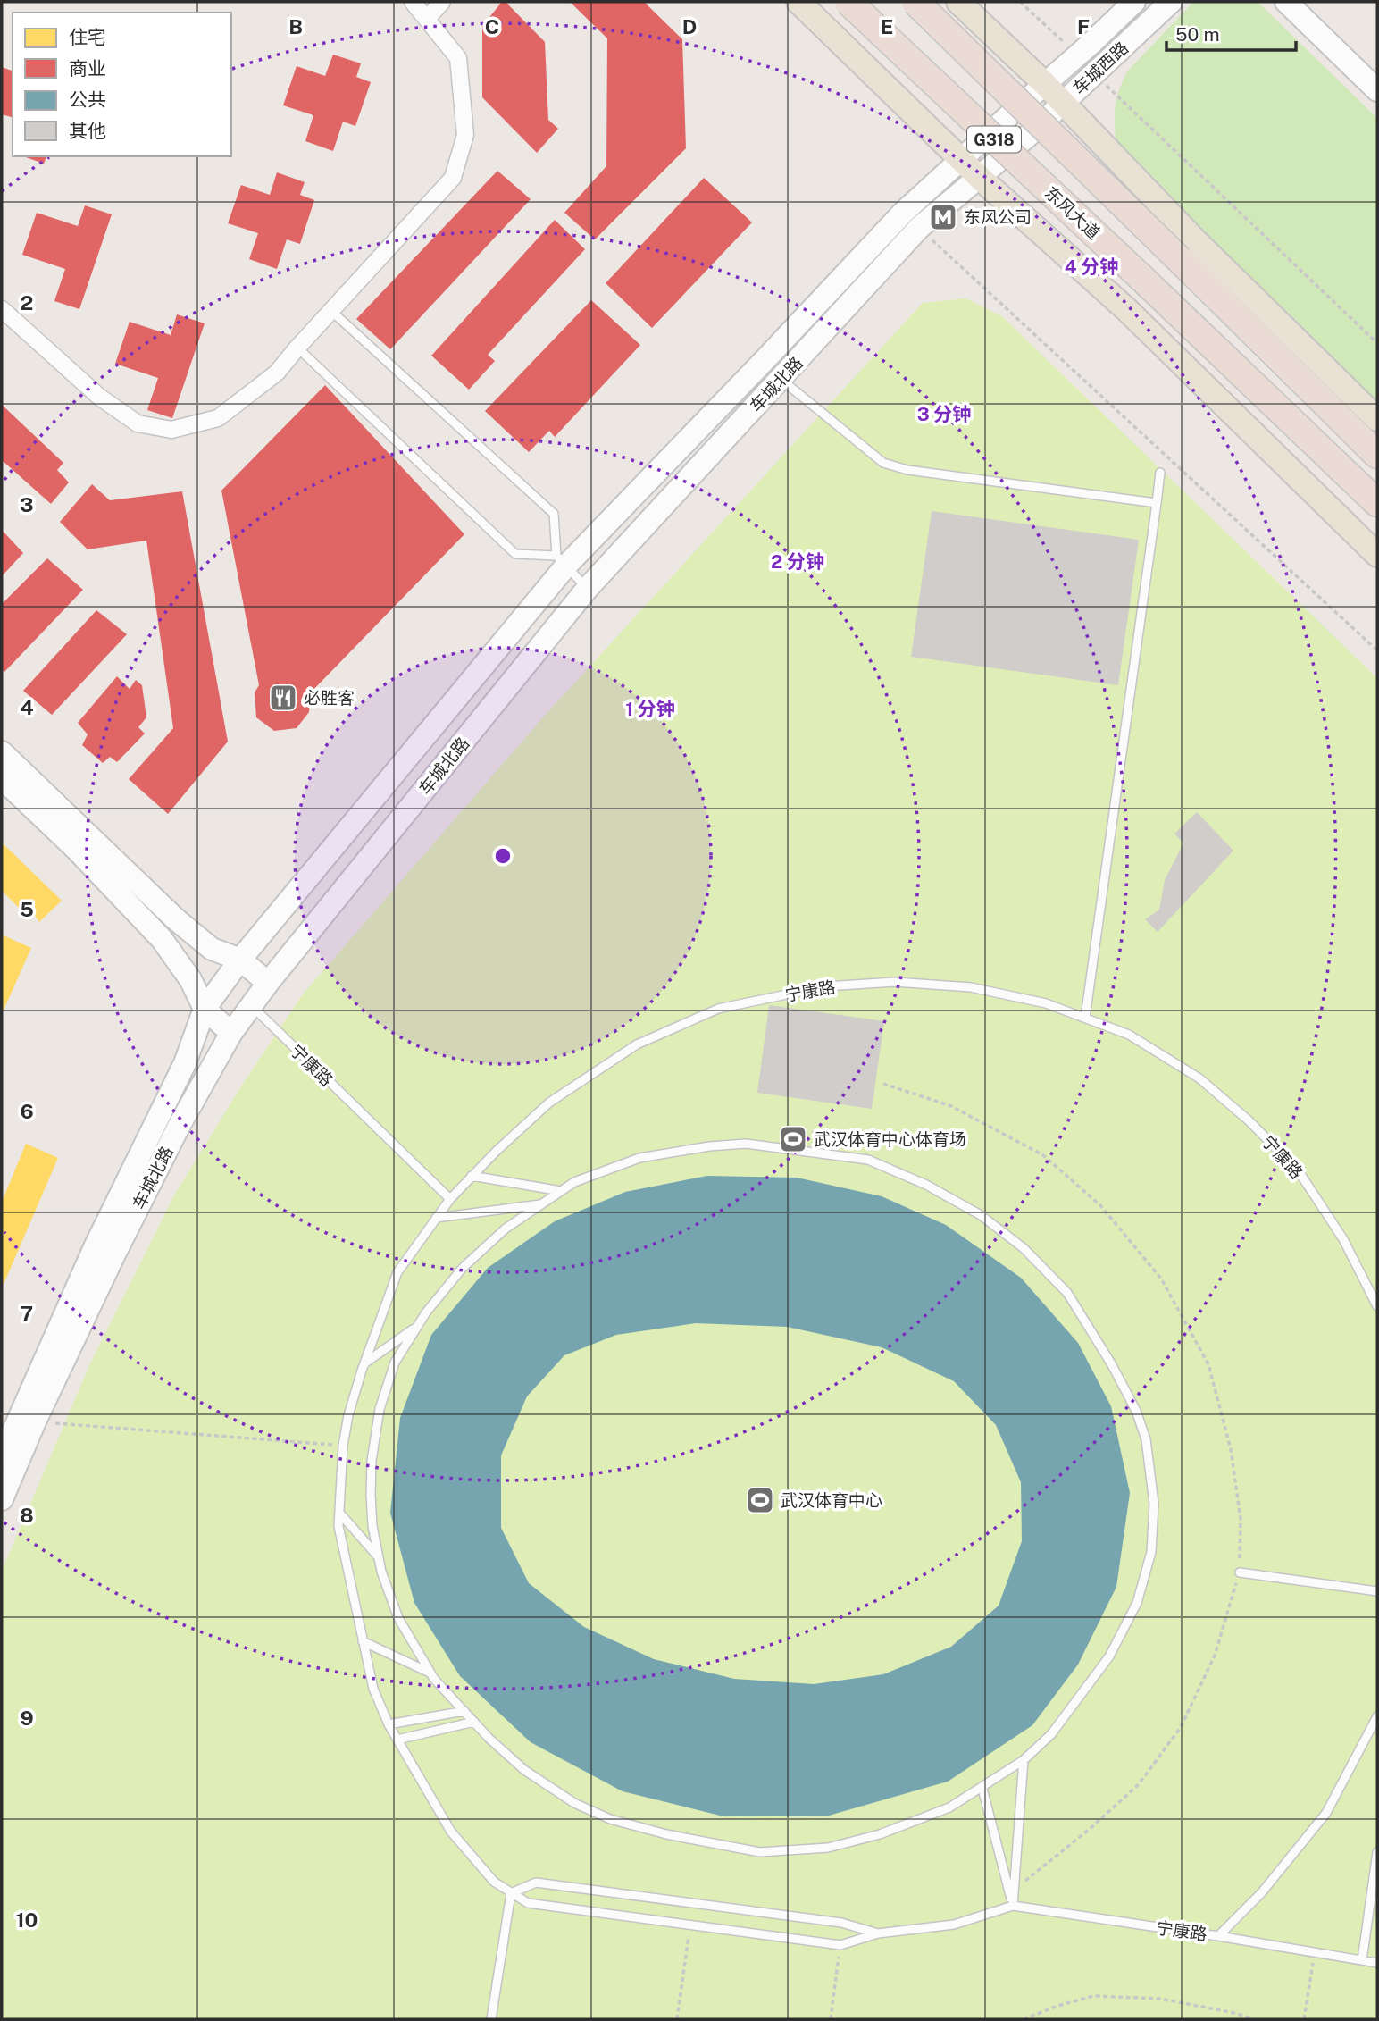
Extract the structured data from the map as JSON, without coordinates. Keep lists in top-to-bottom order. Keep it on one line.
{"streets":{"highway":["G318","东风大道"],"main road":["车城西路","车城北路"],"lane":["宁康路"]},"crossings":[["车城西路","车城北路"],["车城北路","宁康路"]],"places":{"metro station":["东风公司"],"restaurant":["必胜客"],"sports":["武汉体育中心体育场","武汉体育中心"]},"legend":["住宅","商业","公共","其他"],"scale_bar":"50 m","grid":{"columns":["B","C","D","E","F"],"rows":["2","3","4","5","6","7","8","9","10"]},"rings":["4 分钟","3 分钟","2 分钟","1 分钟"]}
